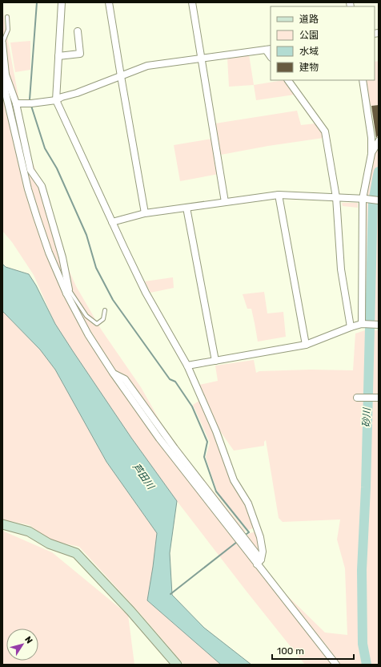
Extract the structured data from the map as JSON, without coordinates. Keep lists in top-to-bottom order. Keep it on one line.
{"water":["砂川","芦田川"],"legend":["道路","公園","水域","建物"],"scale_bar":"100 m","north":"top right"}
